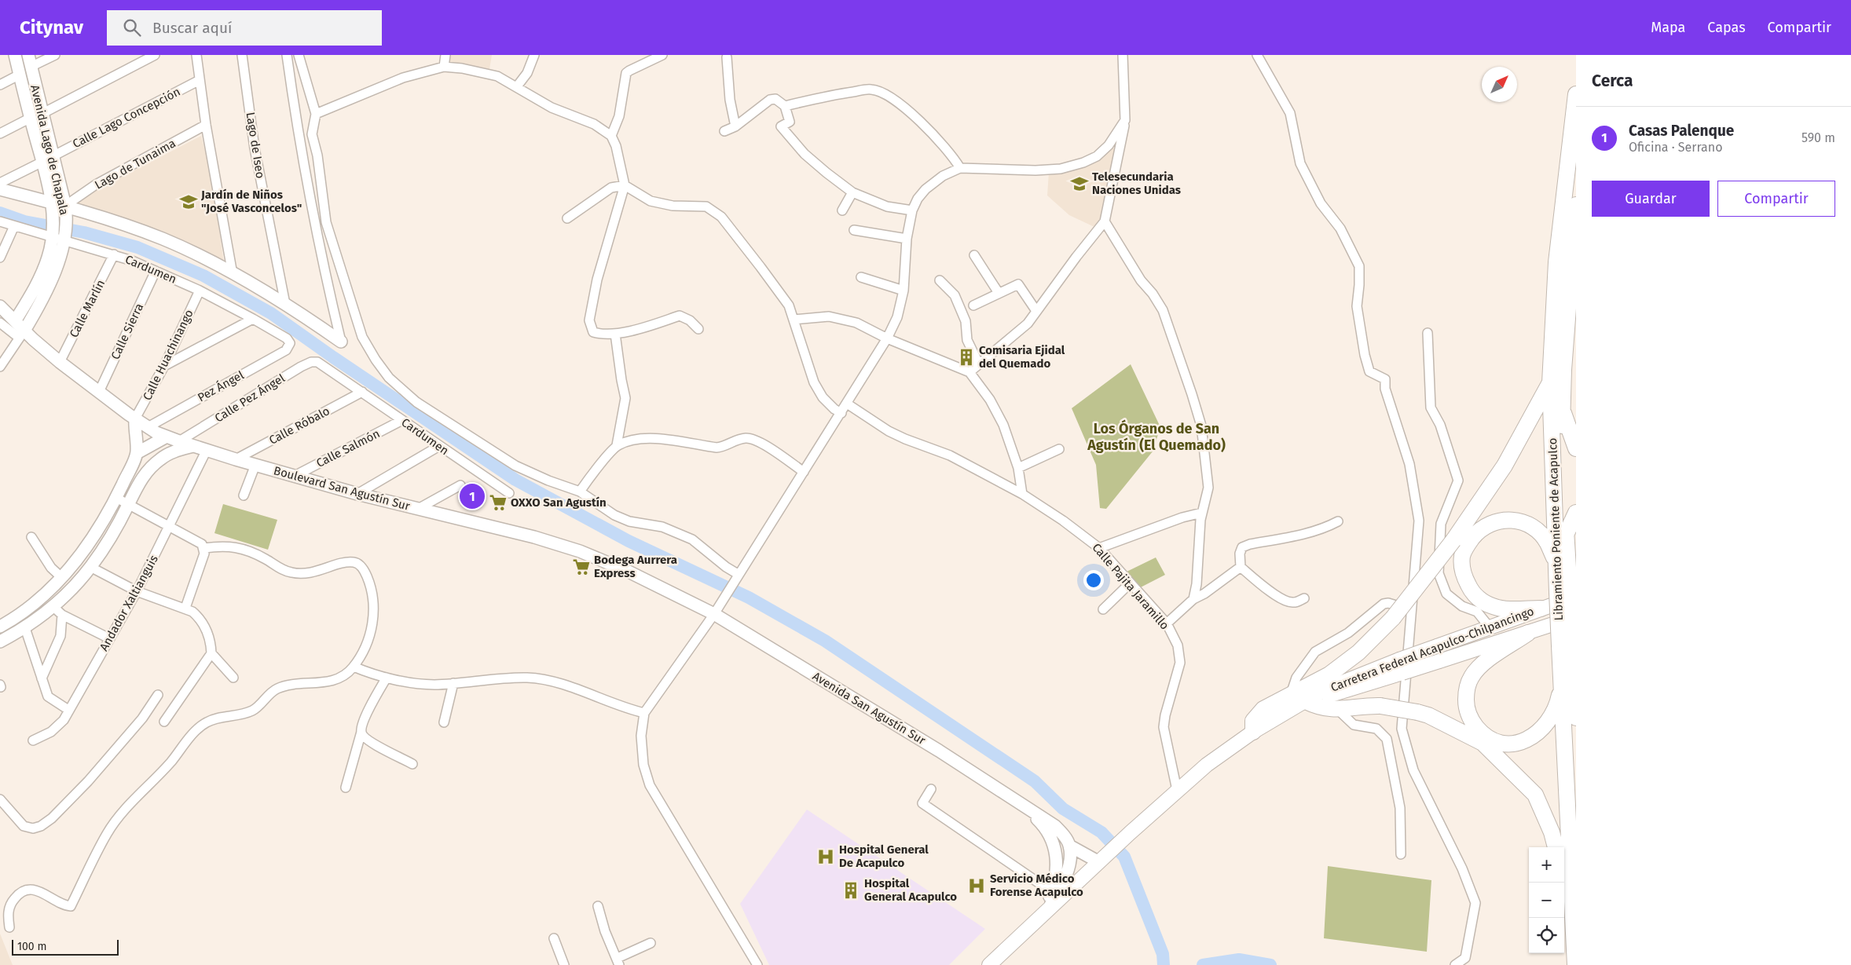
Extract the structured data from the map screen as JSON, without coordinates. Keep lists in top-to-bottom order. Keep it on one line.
{"streets":{"highway":["Libramiento Poniente de Acapulco"],"main road":["Avenida Lago de Chapala","Boulevard San Agustín Sur","Carretera Federal Acapulco-Chilpancingo","Avenida San Agustín Sur"],"street":["Calle Lago Concepción","Lago de Iseo","Lago de Tunaima","Cardumen","Calle Marlín","Calle Sierra","Calle Huachinango","Pez Ángel","Calle Pez Ángel","Calle Róbalo","Calle Salmón","Calle Pajita Jaramillo","Andador Xaltianguis"]},"crossings":[["Calle Lago Concepción","Avenida Lago de Chapala"],["Avenida Lago de Chapala","Lago de Tunaima"],["Avenida Lago de Chapala","Cardumen"],["Avenida Lago de Chapala","Boulevard San Agustín Sur"],["Cardumen","Calle Marlín"],["Cardumen","Calle Sierra"],["Cardumen","Calle Huachinango"],["Cardumen","Pez Ángel"],["Cardumen","Calle Pez Ángel"],["Cardumen","Calle Róbalo"],["Cardumen","Calle Salmón"],["Calle Marlín","Boulevard San Agustín Sur"],["Calle Sierra","Boulevard San Agustín Sur"],["Calle Huachinango","Boulevard San Agustín Sur"],["Pez Ángel","Boulevard San Agustín Sur"],["Calle Pez Ángel","Boulevard San Agustín Sur"],["Calle Róbalo","Boulevard San Agustín Sur"],["Calle Salmón","Boulevard San Agustín Sur"],["Boulevard San Agustín Sur","Andador Xaltianguis"],["Boulevard San Agustín Sur","Avenida San Agustín Sur"],["Libramiento Poniente de Acapulco","Carretera Federal Acapulco-Chilpancingo"],["Calle Pajita Jaramillo","Carretera Federal Acapulco-Chilpancingo"],["Carretera Federal Acapulco-Chilpancingo","Avenida San Agustín Sur"]],"districts":["Los Órganos de San Agustín (El Quemado)"],"places":{"school or university":["Telesecundaria Naciones Unidas","Jardín de Niños \"José Vasconcelos\""],"building":["Comisaria Ejidal del Quemado","Hospital General Acapulco"],"supermarket":["OXXO San Agustín","Bodega Aurrera Express"],"hospital":["Hospital General De Acapulco","Servicio Médico Forense Acapulco"]},"scale_bar":"100 m","north":"top right","page":{"header":"Citynav","search":"Buscar aquí","nav":["Mapa","Capas","Compartir"],"heading":"Cerca","list":[{"mark":"1","name":"Casas Palenque","note":"Oficina · Serrano","value":"590 m"}],"buttons":["Guardar","Compartir"],"pins":"1","map_buttons":["+","−"],"scale":"100 m"}}
